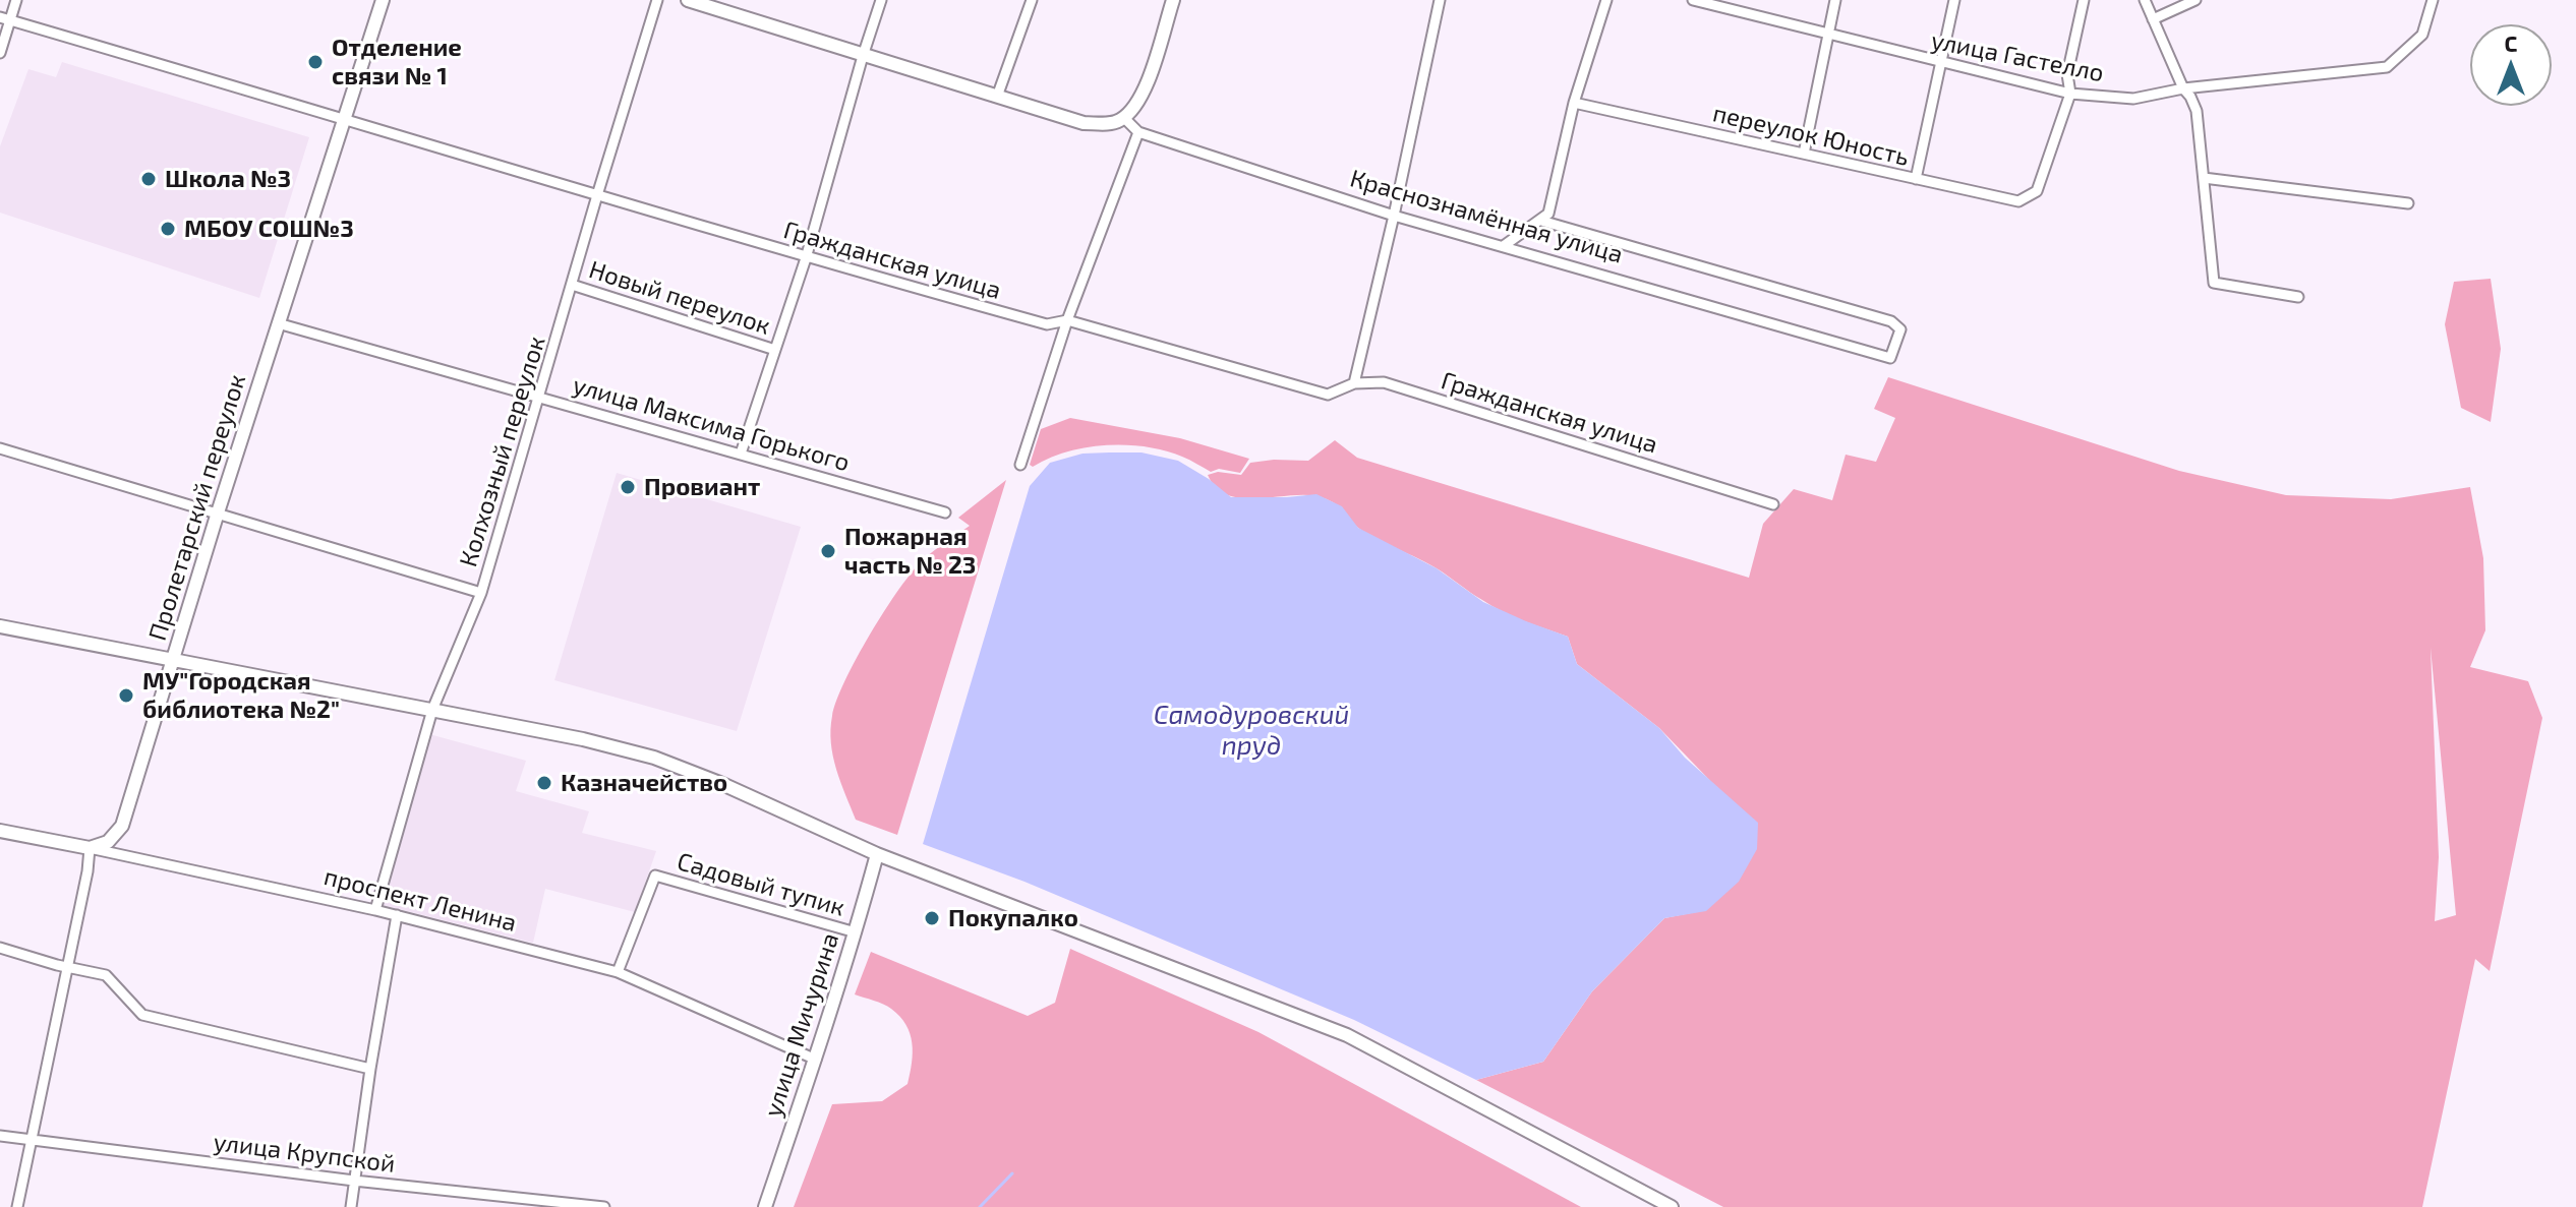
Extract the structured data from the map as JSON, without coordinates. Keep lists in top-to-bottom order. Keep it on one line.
{"streets":{"main road":["Пролетарский переулок","проспект Ленина","улица Мичурина"],"street":["улица Гастелло","переулок Юность","Краснознамённая улица","Гражданская улица","Новый переулок","улица Максима Горького","Колхозный переулок","Садовый тупик","улица Крупской"]},"crossings":[["улица Гастелло","переулок Юность"],["Гражданская улица","Новый переулок"],["Гражданская улица","Колхозный переулок"],["Гражданская улица","Пролетарский переулок"],["Новый переулок","улица Максима Горького"],["Новый переулок","Колхозный переулок"],["улица Максима Горького","Колхозный переулок"],["улица Максима Горького","Пролетарский переулок"],["Колхозный переулок","проспект Ленина"],["Пролетарский переулок","проспект Ленина"],["Садовый тупик","проспект Ленина"],["Садовый тупик","улица Мичурина"],["проспект Ленина","улица Мичурина"]],"water":["Самодуровский пруд"],"places":["Отделение связи № 1","Школа №3","МБОУ СОШ№3","Провиант","Пожарная часть № 23","МУ\"Городская библиотека №2\"","Казначейство","Покупалко"],"north":"top"}
